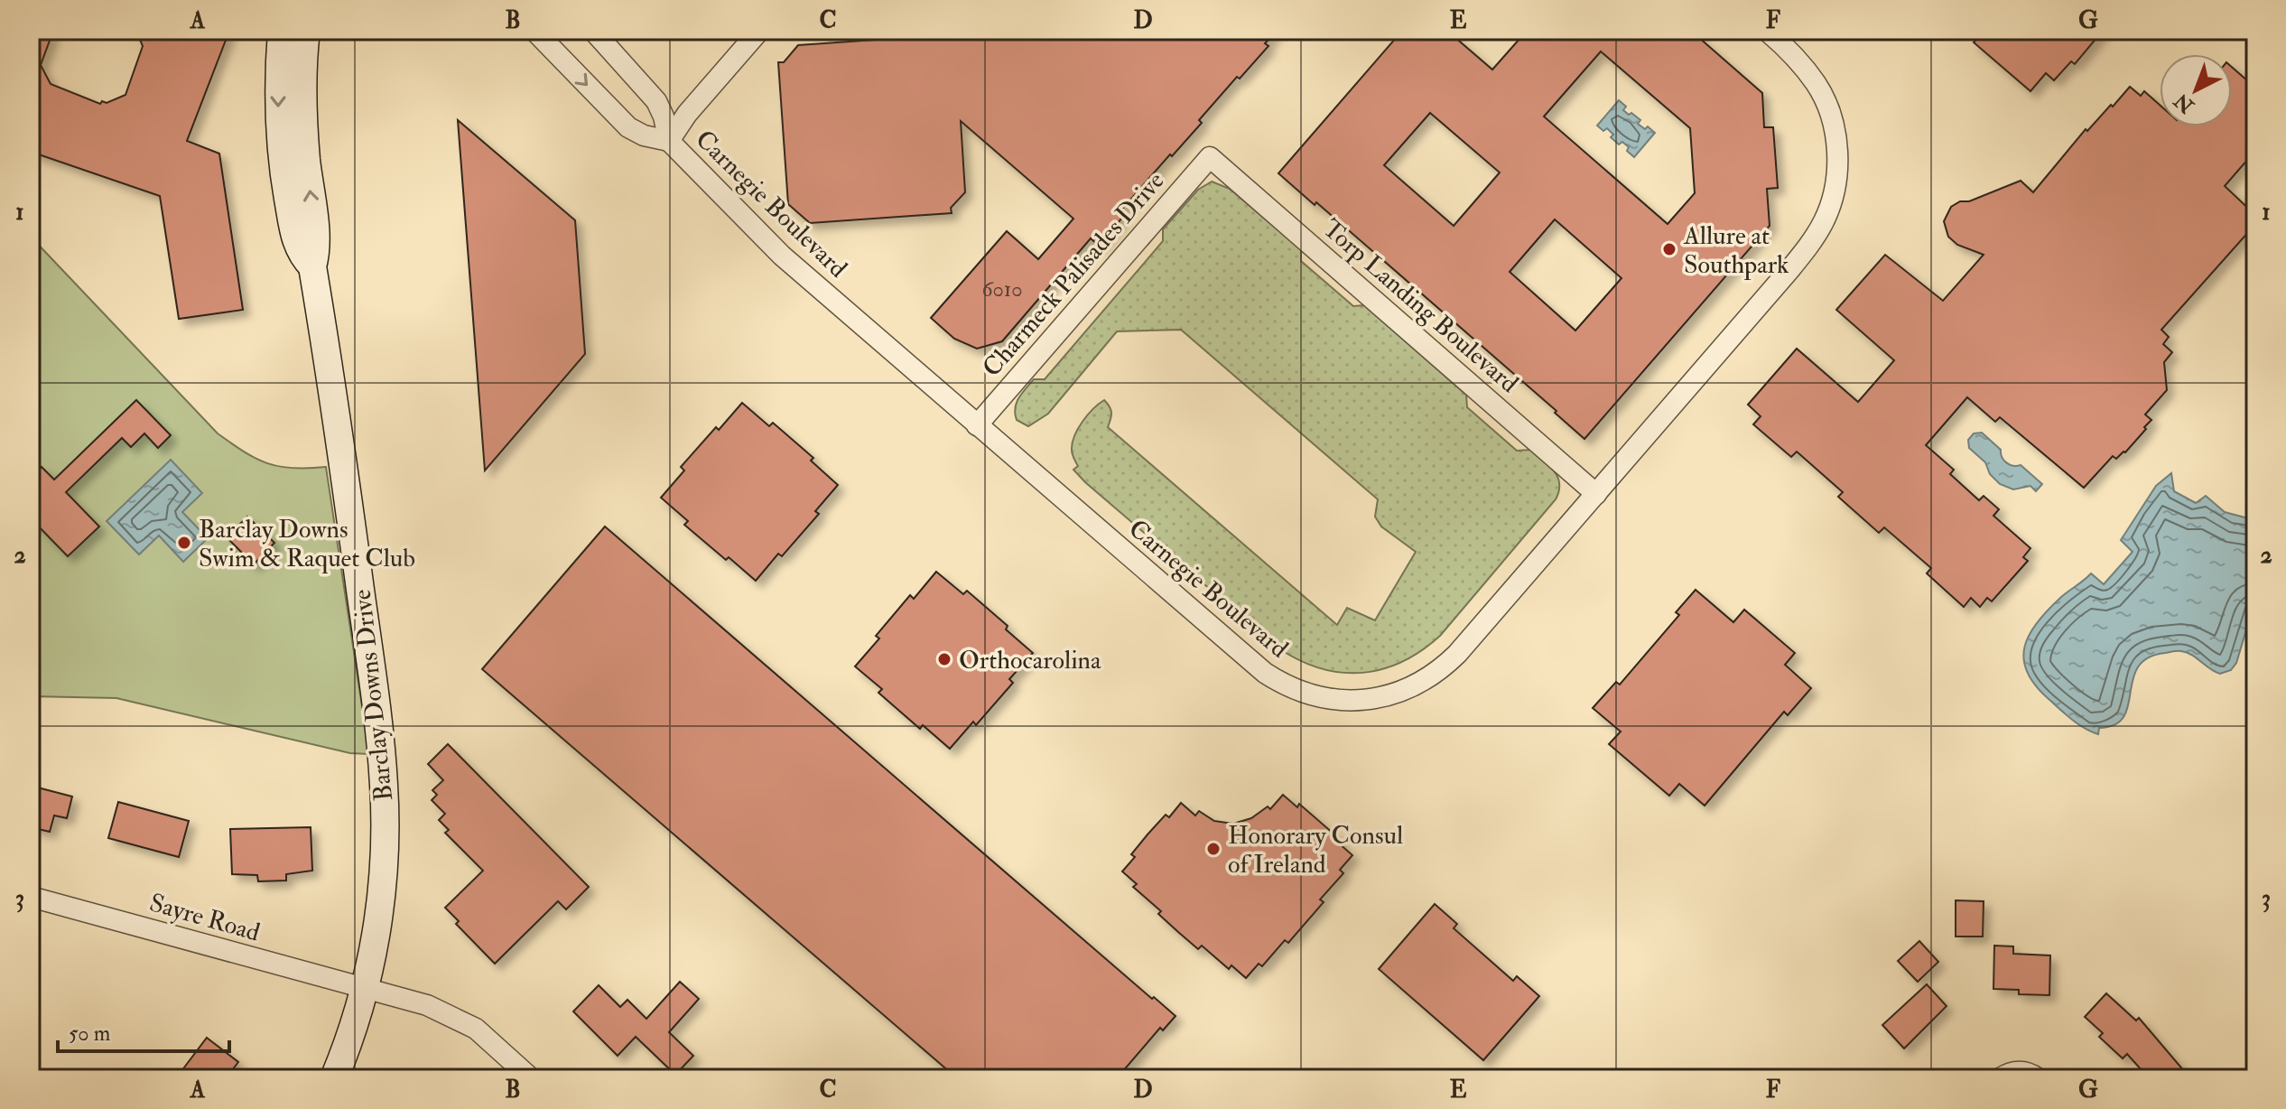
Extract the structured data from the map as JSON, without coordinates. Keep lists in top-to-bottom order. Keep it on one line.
{"streets":{"street":["Carnegie Boulevard","Charmeck Palisades Drive","Torp Landing Boulevard","Barclay Downs Drive","Sayre Road"]},"crossings":[["Carnegie Boulevard","Charmeck Palisades Drive"],["Carnegie Boulevard","Torp Landing Boulevard"],["Charmeck Palisades Drive","Torp Landing Boulevard"],["Barclay Downs Drive","Sayre Road"]],"places":["Allure at Southpark","Barclay Downs Swim & Raquet Club","Orthocarolina","Honorary Consul of Ireland"],"house_numbers":["6010"],"scale_bar":"50 m","north":"bottom left","grid":{"columns":["A","B","C","D","E","F","G"],"rows":["1","2","3"]}}
